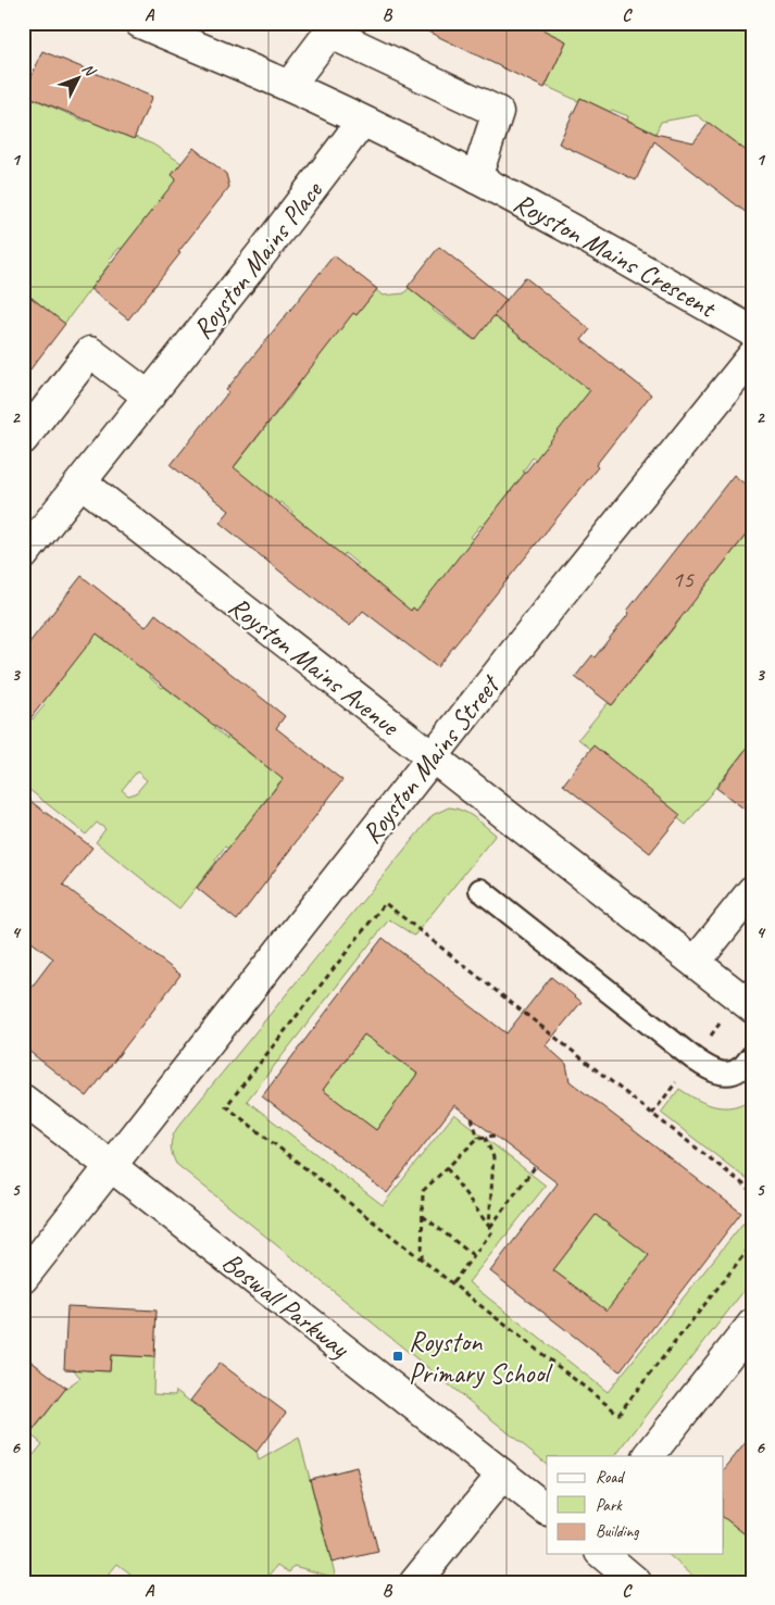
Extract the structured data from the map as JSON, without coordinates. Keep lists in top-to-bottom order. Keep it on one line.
{"streets":{"street":["Royston Mains Crescent","Royston Mains Place","Royston Mains Avenue","Royston Mains Street","Boswall Parkway"]},"crossings":[["Royston Mains Crescent","Royston Mains Place"],["Royston Mains Place","Royston Mains Avenue"],["Royston Mains Avenue","Royston Mains Street"],["Royston Mains Street","Boswall Parkway"]],"places":{"transit":["Royston Primary School"]},"house_numbers":["15"],"legend":["Road","Park","Building"],"north":"top right","grid":{"columns":["A","B","C"],"rows":["1","2","3","4","5","6"]}}
